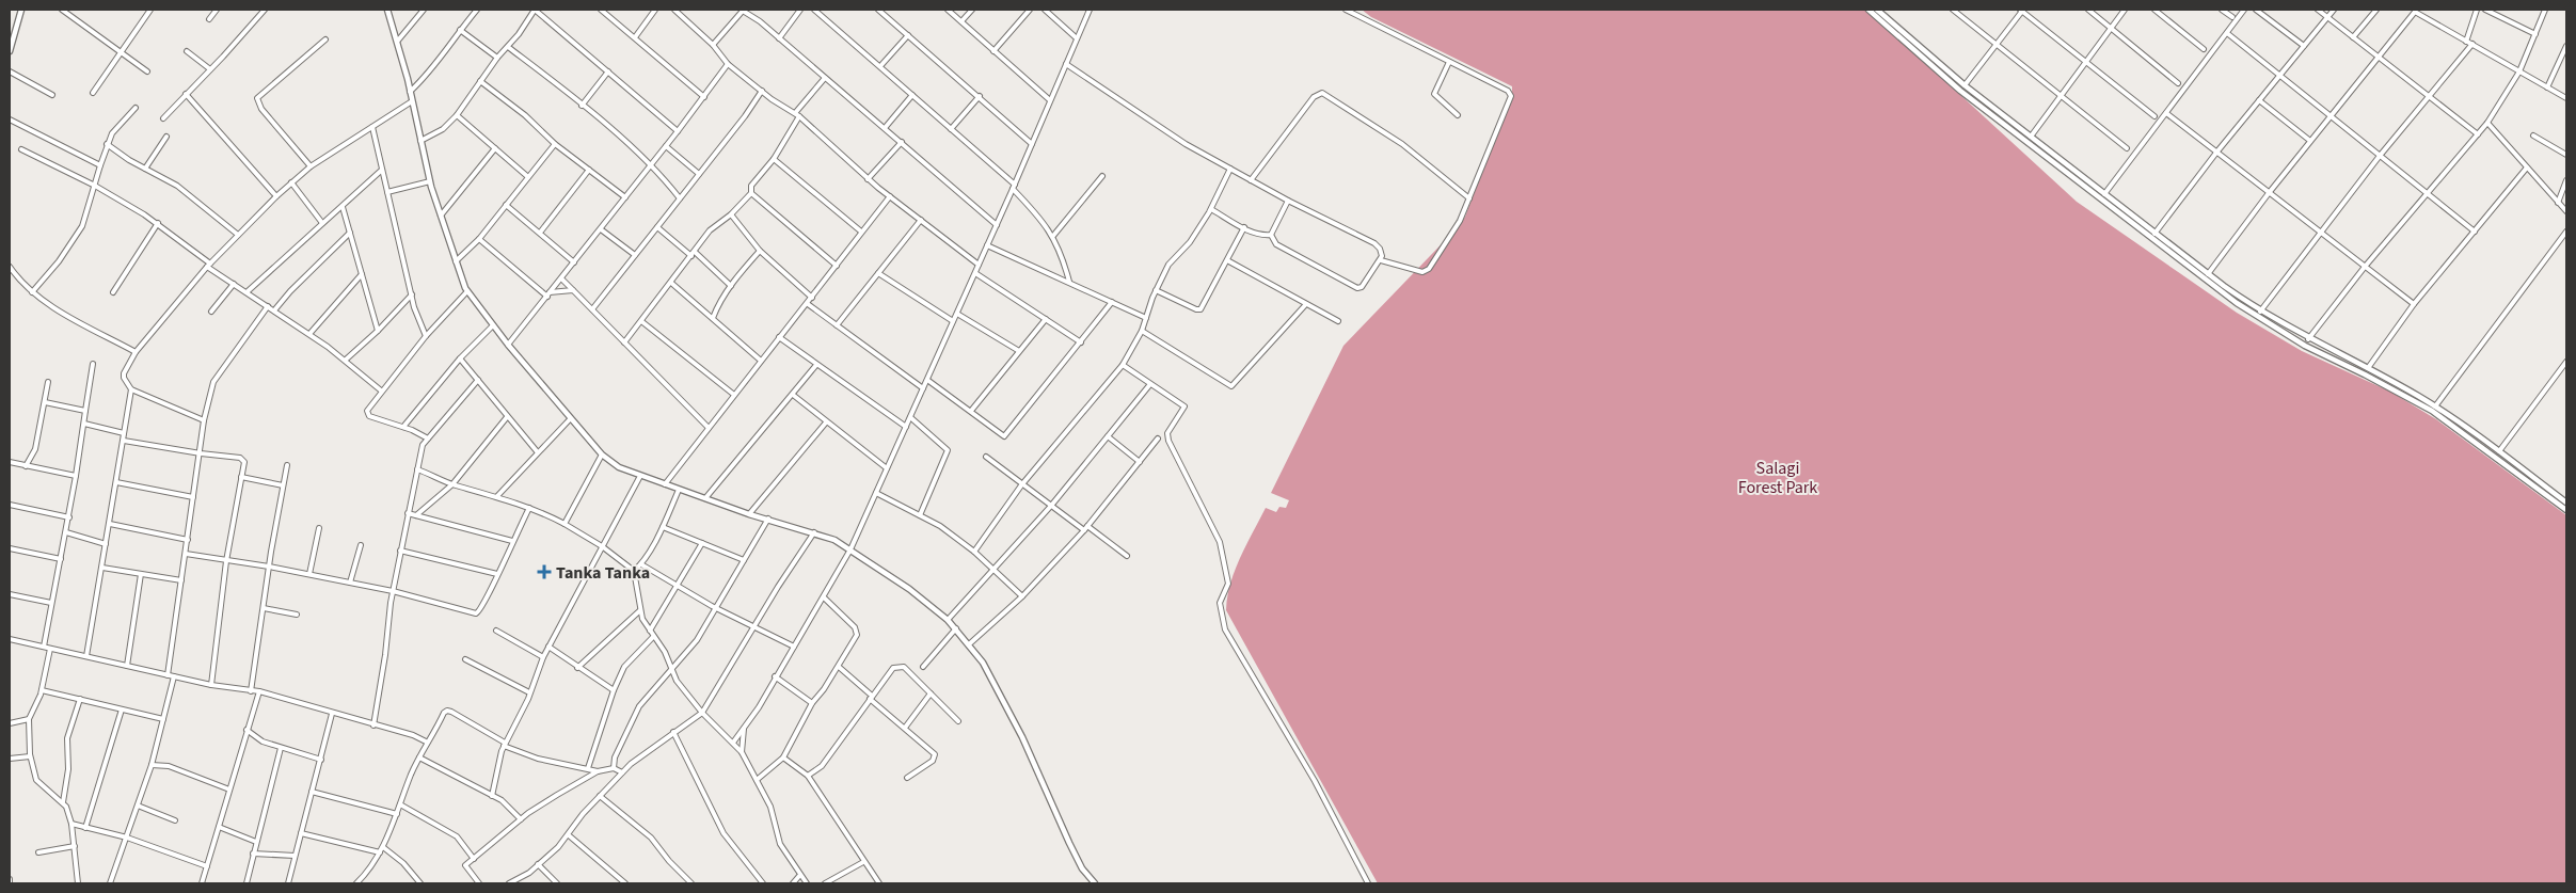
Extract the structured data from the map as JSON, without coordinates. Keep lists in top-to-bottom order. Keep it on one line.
{"parks":["Salagi Forest Park"],"places":{"health":["Tanka Tanka"]}}
